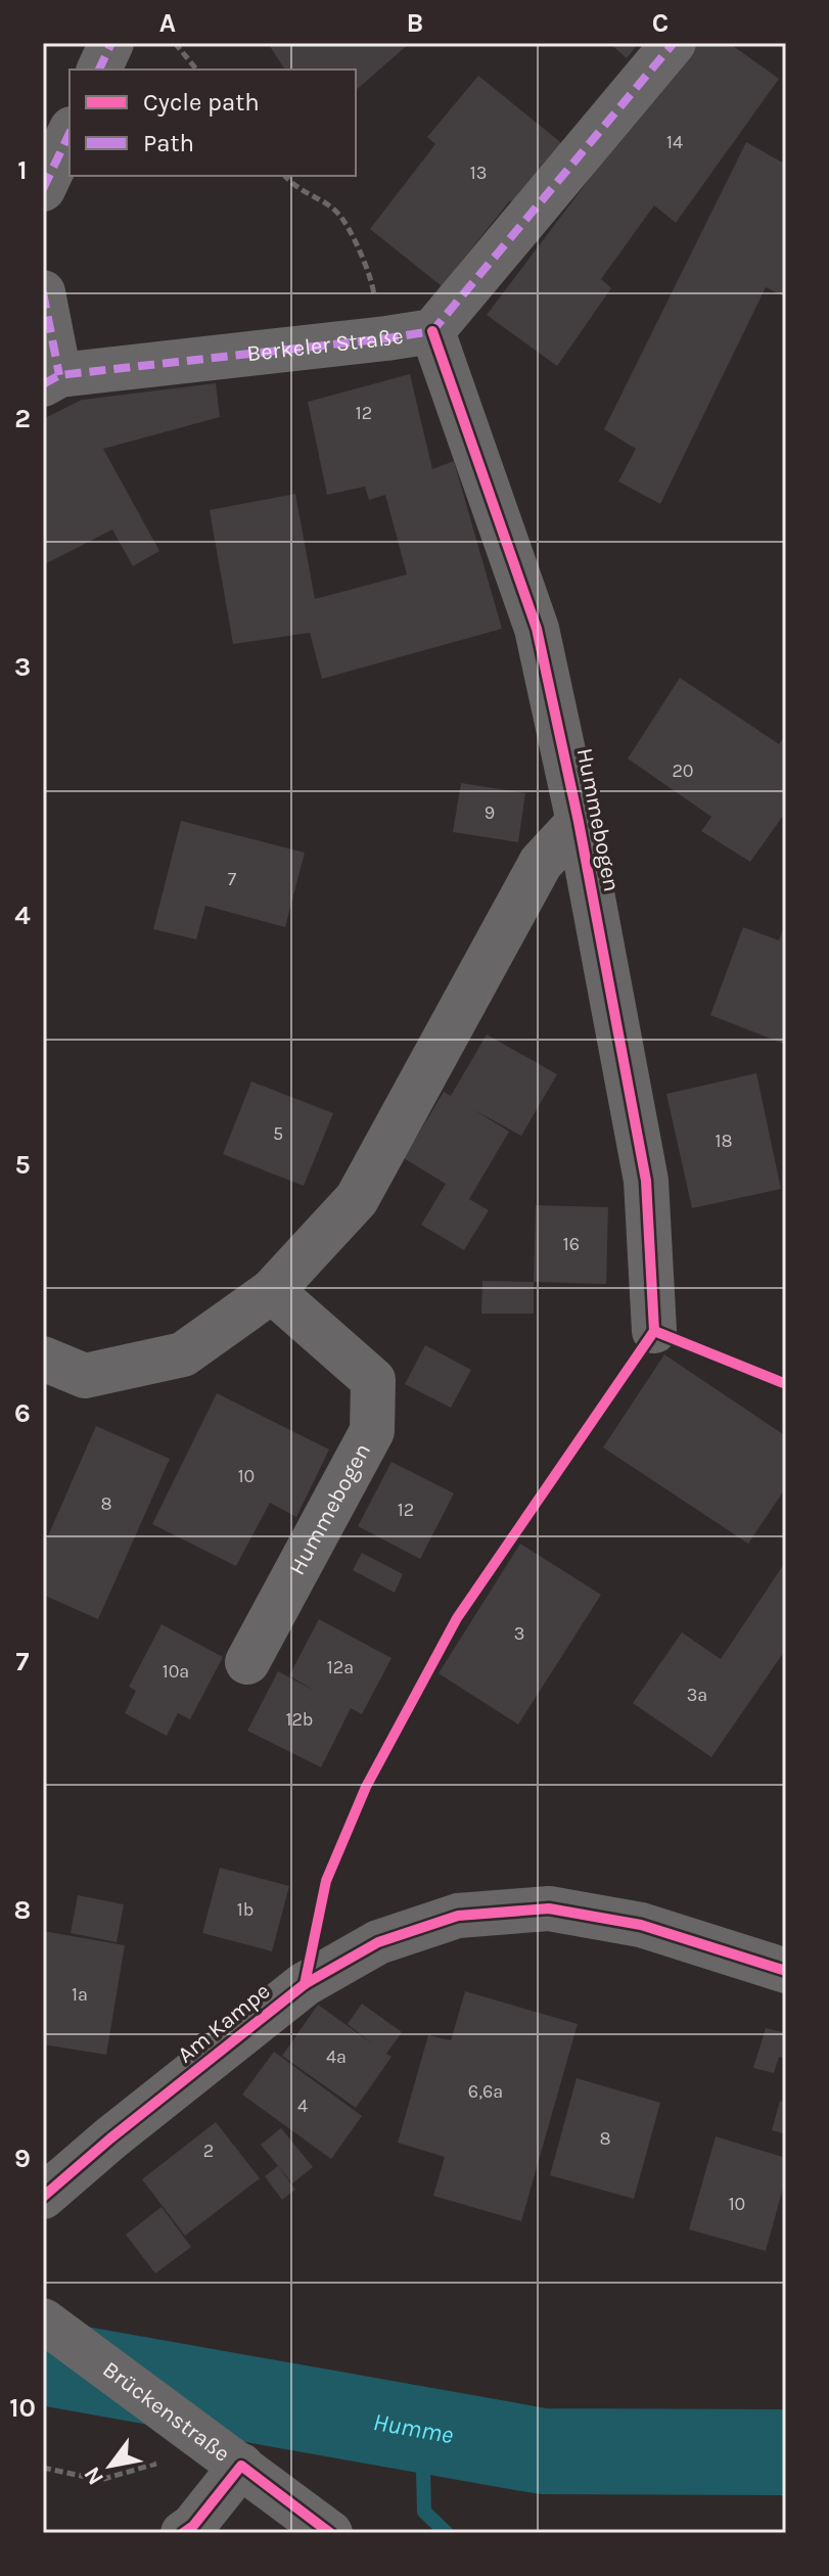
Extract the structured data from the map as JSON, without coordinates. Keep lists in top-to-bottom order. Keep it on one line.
{"streets":{"street":["Berkeler Straße","Hummebogen","Am Kampe","Brückenstraße"]},"crossings":[["Berkeler Straße","Hummebogen"]],"water":["Humme"],"house_numbers":["14","13","12","20","9","7","5","18","16","10","8","12","3","12a","10a","3a","12b","1b","1a","4a","6,6a","4","8","2","10"],"legend":["Cycle path","Path"],"north":"bottom left","grid":{"columns":["A","B","C"],"rows":["1","2","3","4","5","6","7","8","9","10"]}}
